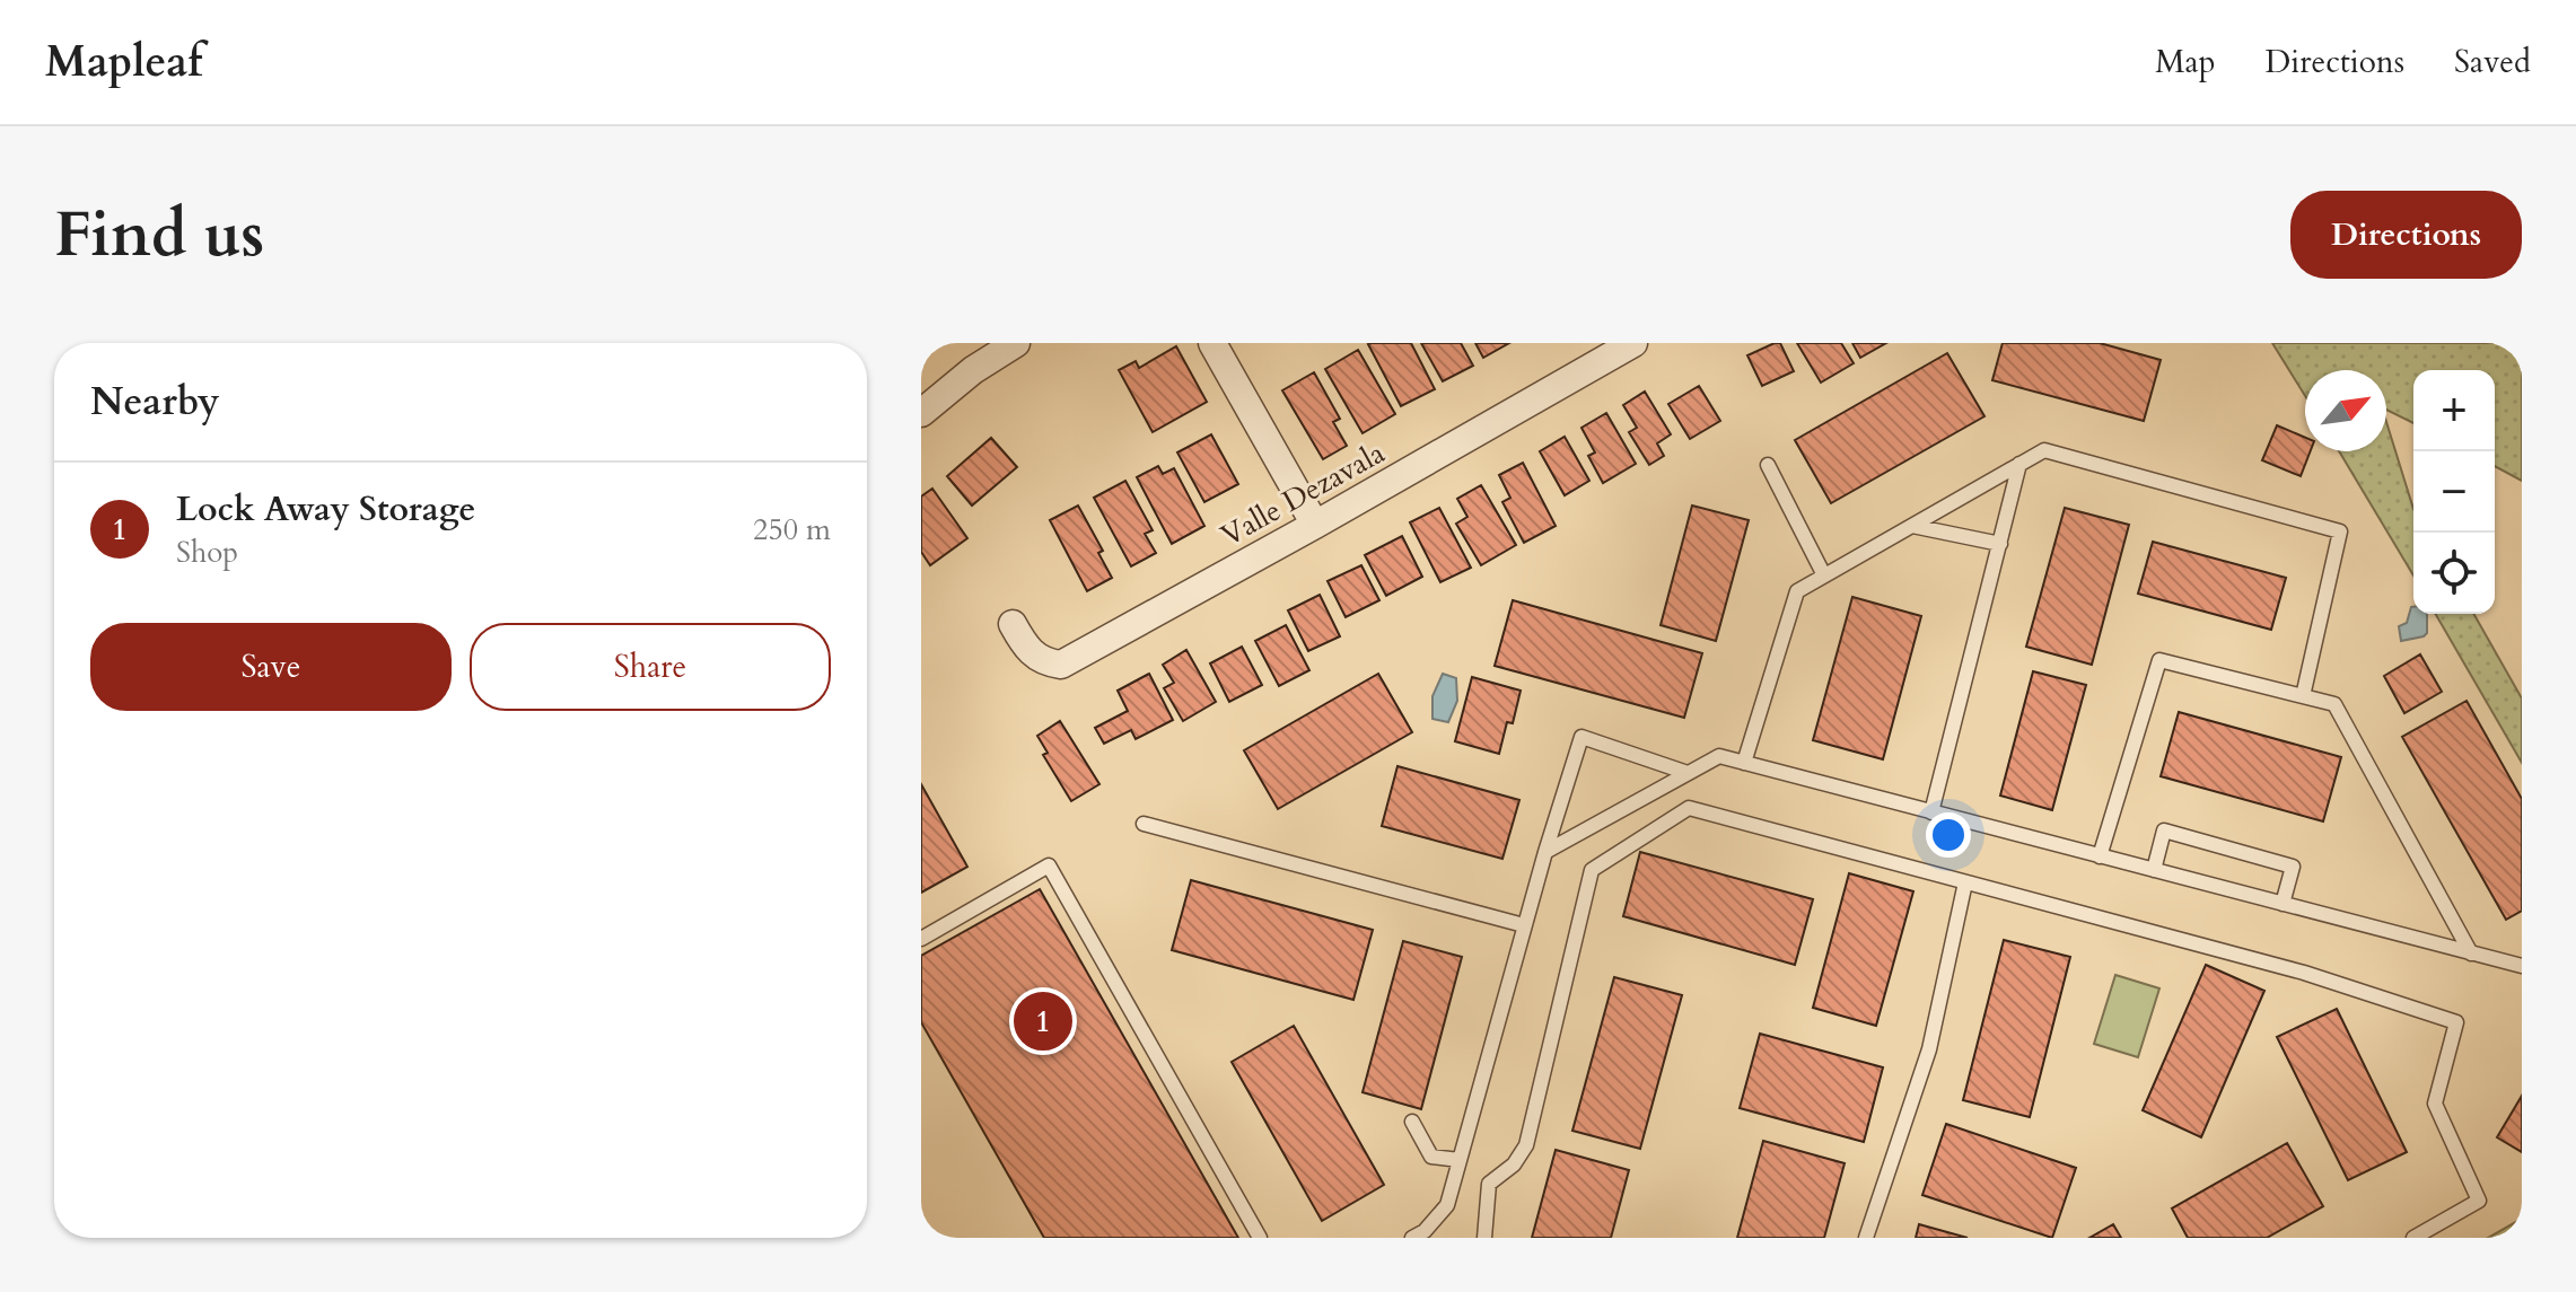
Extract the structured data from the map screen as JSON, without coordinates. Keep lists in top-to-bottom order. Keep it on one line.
{"streets":{"street":["Valle Dezavala"]},"north":"top right","page":{"header":"Mapleaf","nav":["Map","Directions","Saved"],"buttons":["Directions",["Save","Share"]],"title":"Find us","heading":"Nearby","map_buttons":["+","−"],"list":[{"mark":"1","name":"Lock Away Storage","note":"Shop","value":"250 m"}],"pins":"1"}}
